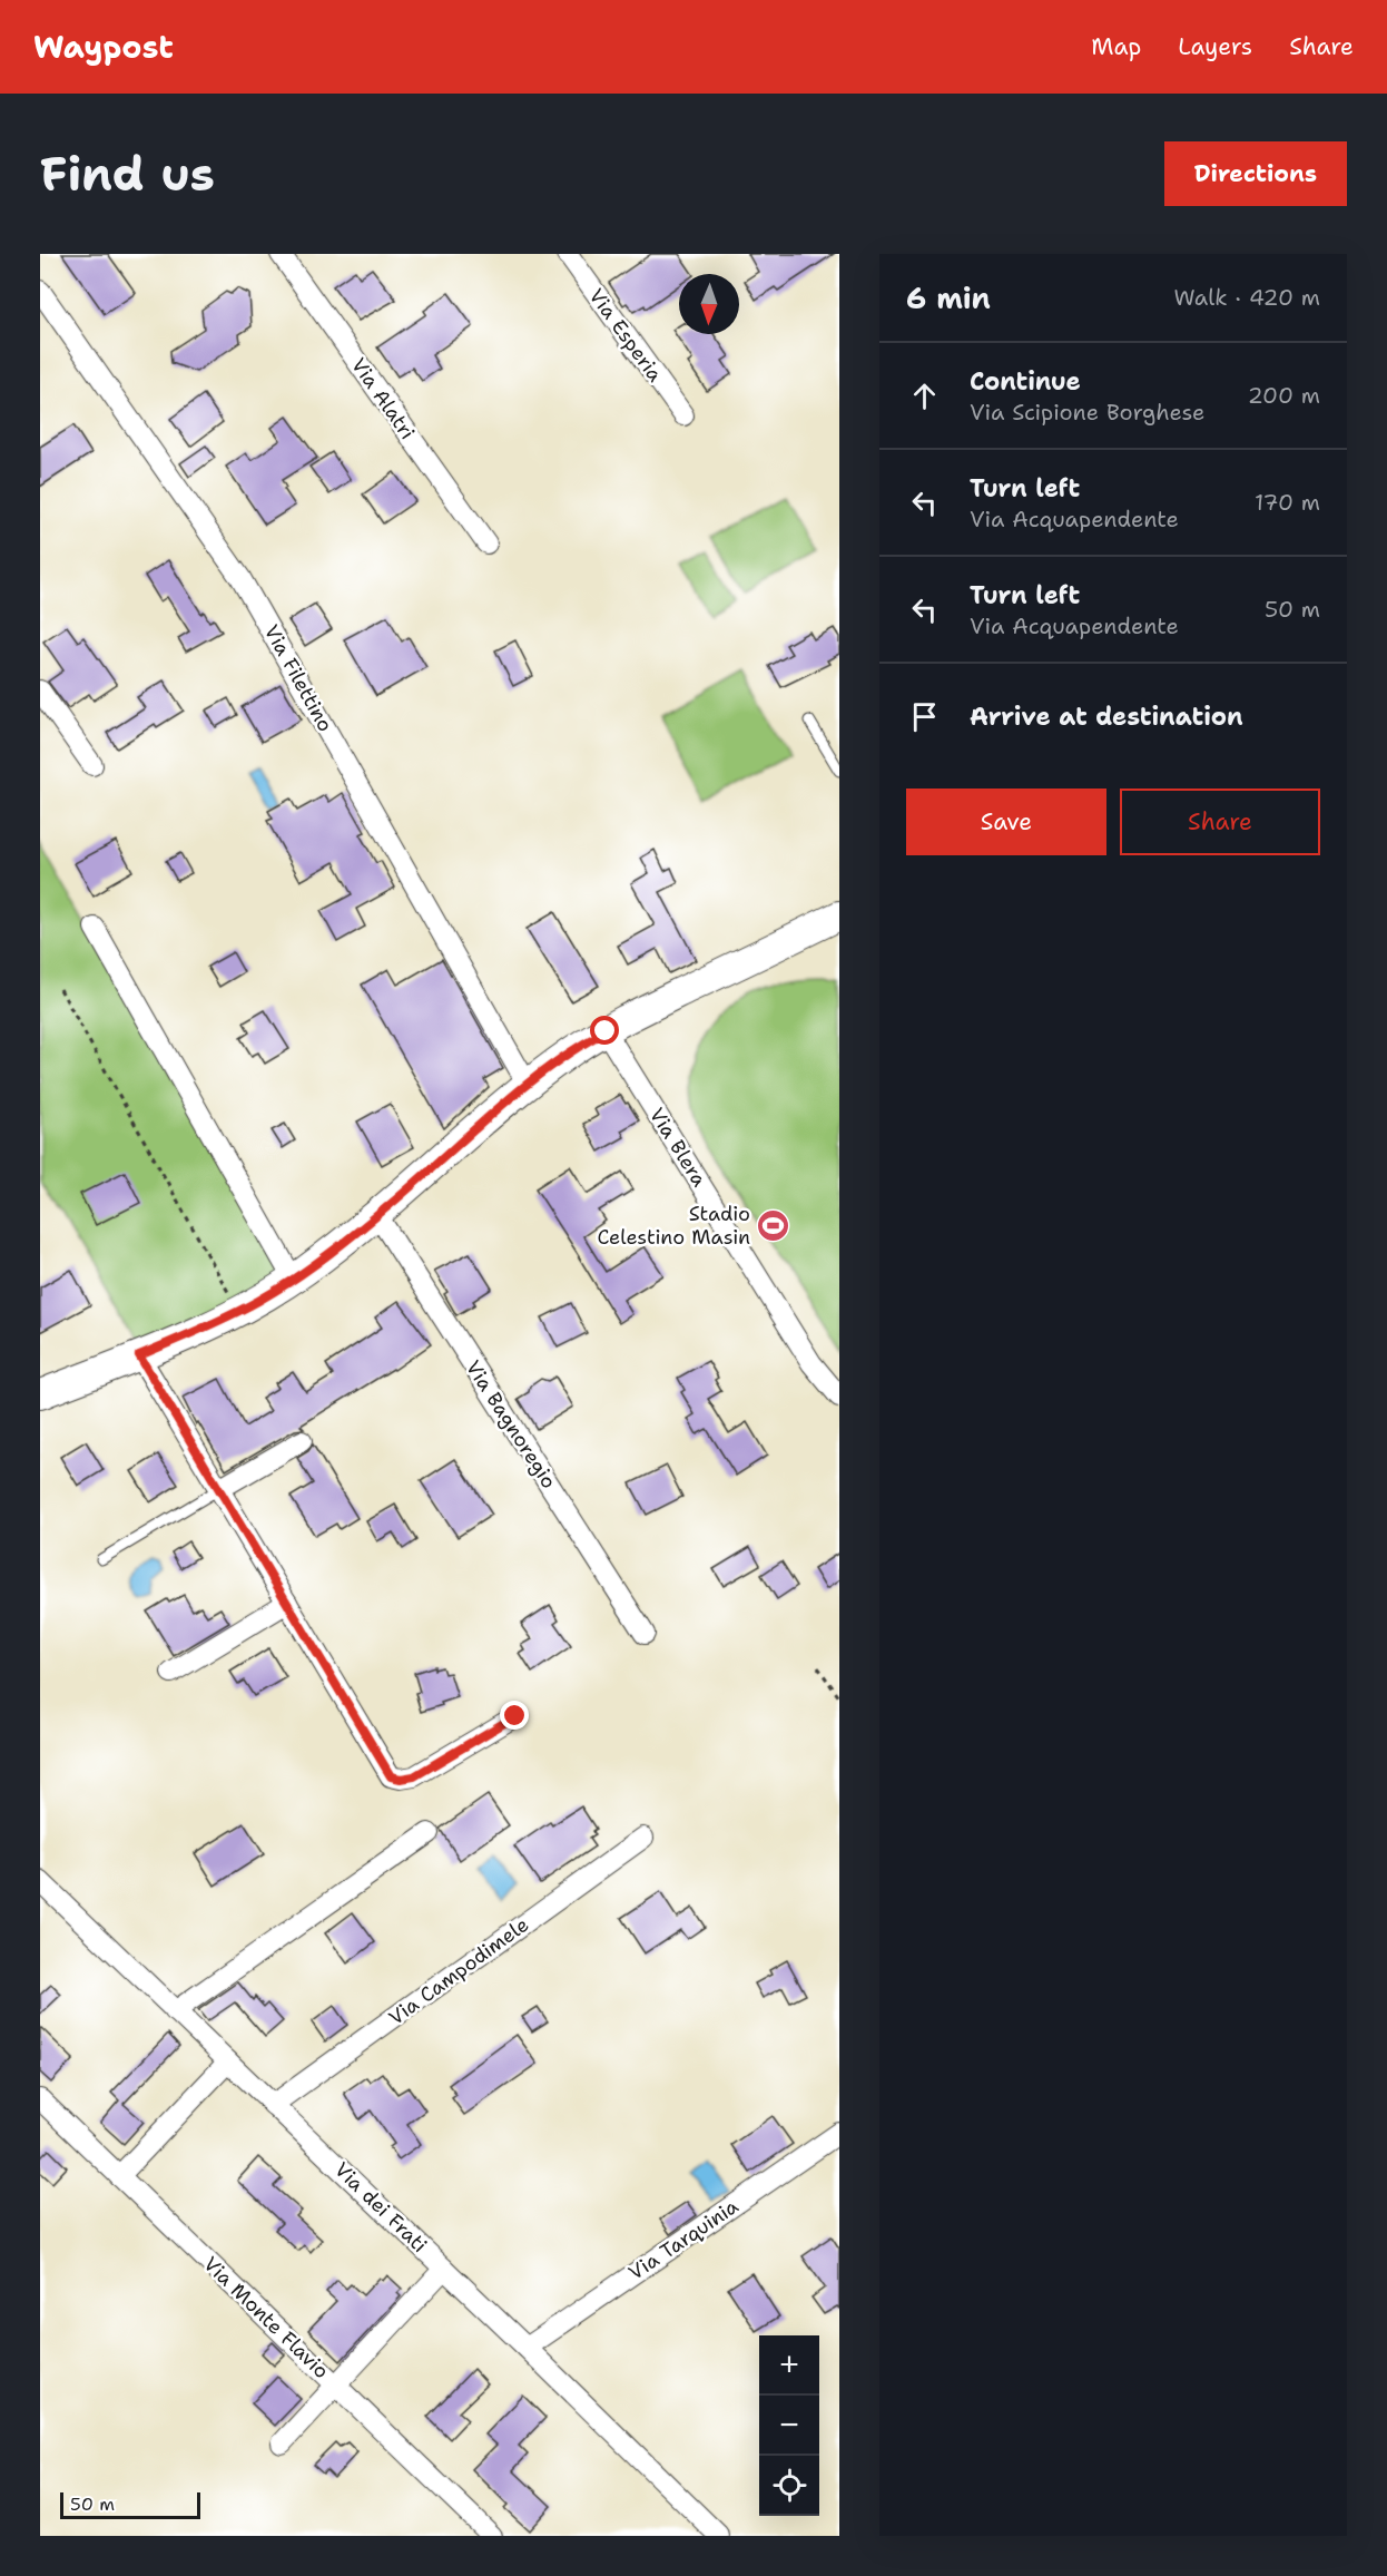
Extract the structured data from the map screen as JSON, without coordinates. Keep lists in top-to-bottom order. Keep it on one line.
{"streets":{"street":["Via Esperia","Via Alatri","Via Filettino","Via Blera","Via Bagnoregio","Via Campodimele","Via dei Frati","Via Tarquinia","Via Monte Flavio"]},"crossings":[["Via Campodimele","Via dei Frati"],["Via dei Frati","Via Tarquinia"]],"places":{"sports":["Stadio Celestino Masin"]},"scale_bar":"50 m","north":"bottom","page":{"header":"Waypost","nav":["Map","Layers","Share"],"buttons":["Directions",["Save","Share"]],"title":"Find us","heading":["6 min","Walk · 420 m"],"list":[["Continue","Via Scipione Borghese","200 m"],["Turn left","Via Acquapendente","170 m"],["Turn left","Via Acquapendente","50 m"],"Arrive at destination"],"map_buttons":["+","−"],"scale":"50 m"}}
